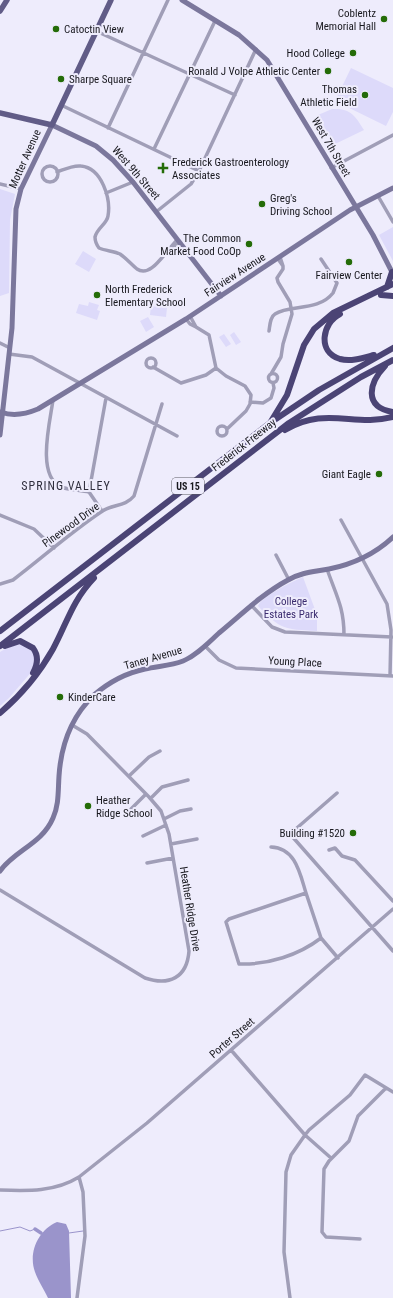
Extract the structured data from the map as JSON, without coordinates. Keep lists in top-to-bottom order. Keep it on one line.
{"streets":{"highway":["Frederick Freeway","US 15"],"main road":["Motter Avenue","West 9th Street"],"street":["West 7th Street","Fairview Avenue","Pinewood Drive","Taney Avenue","Young Place","Heather Ridge Drive","Porter Street"]},"crossings":[["West 7th Street","Fairview Avenue"],["Motter Avenue","West 9th Street"],["Motter Avenue","Fairview Avenue"],["West 9th Street","Fairview Avenue"],["Taney Avenue","Young Place"],["Taney Avenue","Heather Ridge Drive"]],"districts":["SPRING VALLEY"],"parks":["College Estates Park"],"places":{"other":["Coblentz Memorial Hall","Catoctin View","Hood College","Ronald J Volpe Athletic Center","Sharpe Square","Thomas Athletic Field","Greg's Driving School","The Common Market Food CoOp","Fairview Center","North Frederick Elementary School","Giant Eagle","KinderCare","Heather Ridge School","Building #1520"],"health":["Frederick Gastroenterology Associates"]}}
